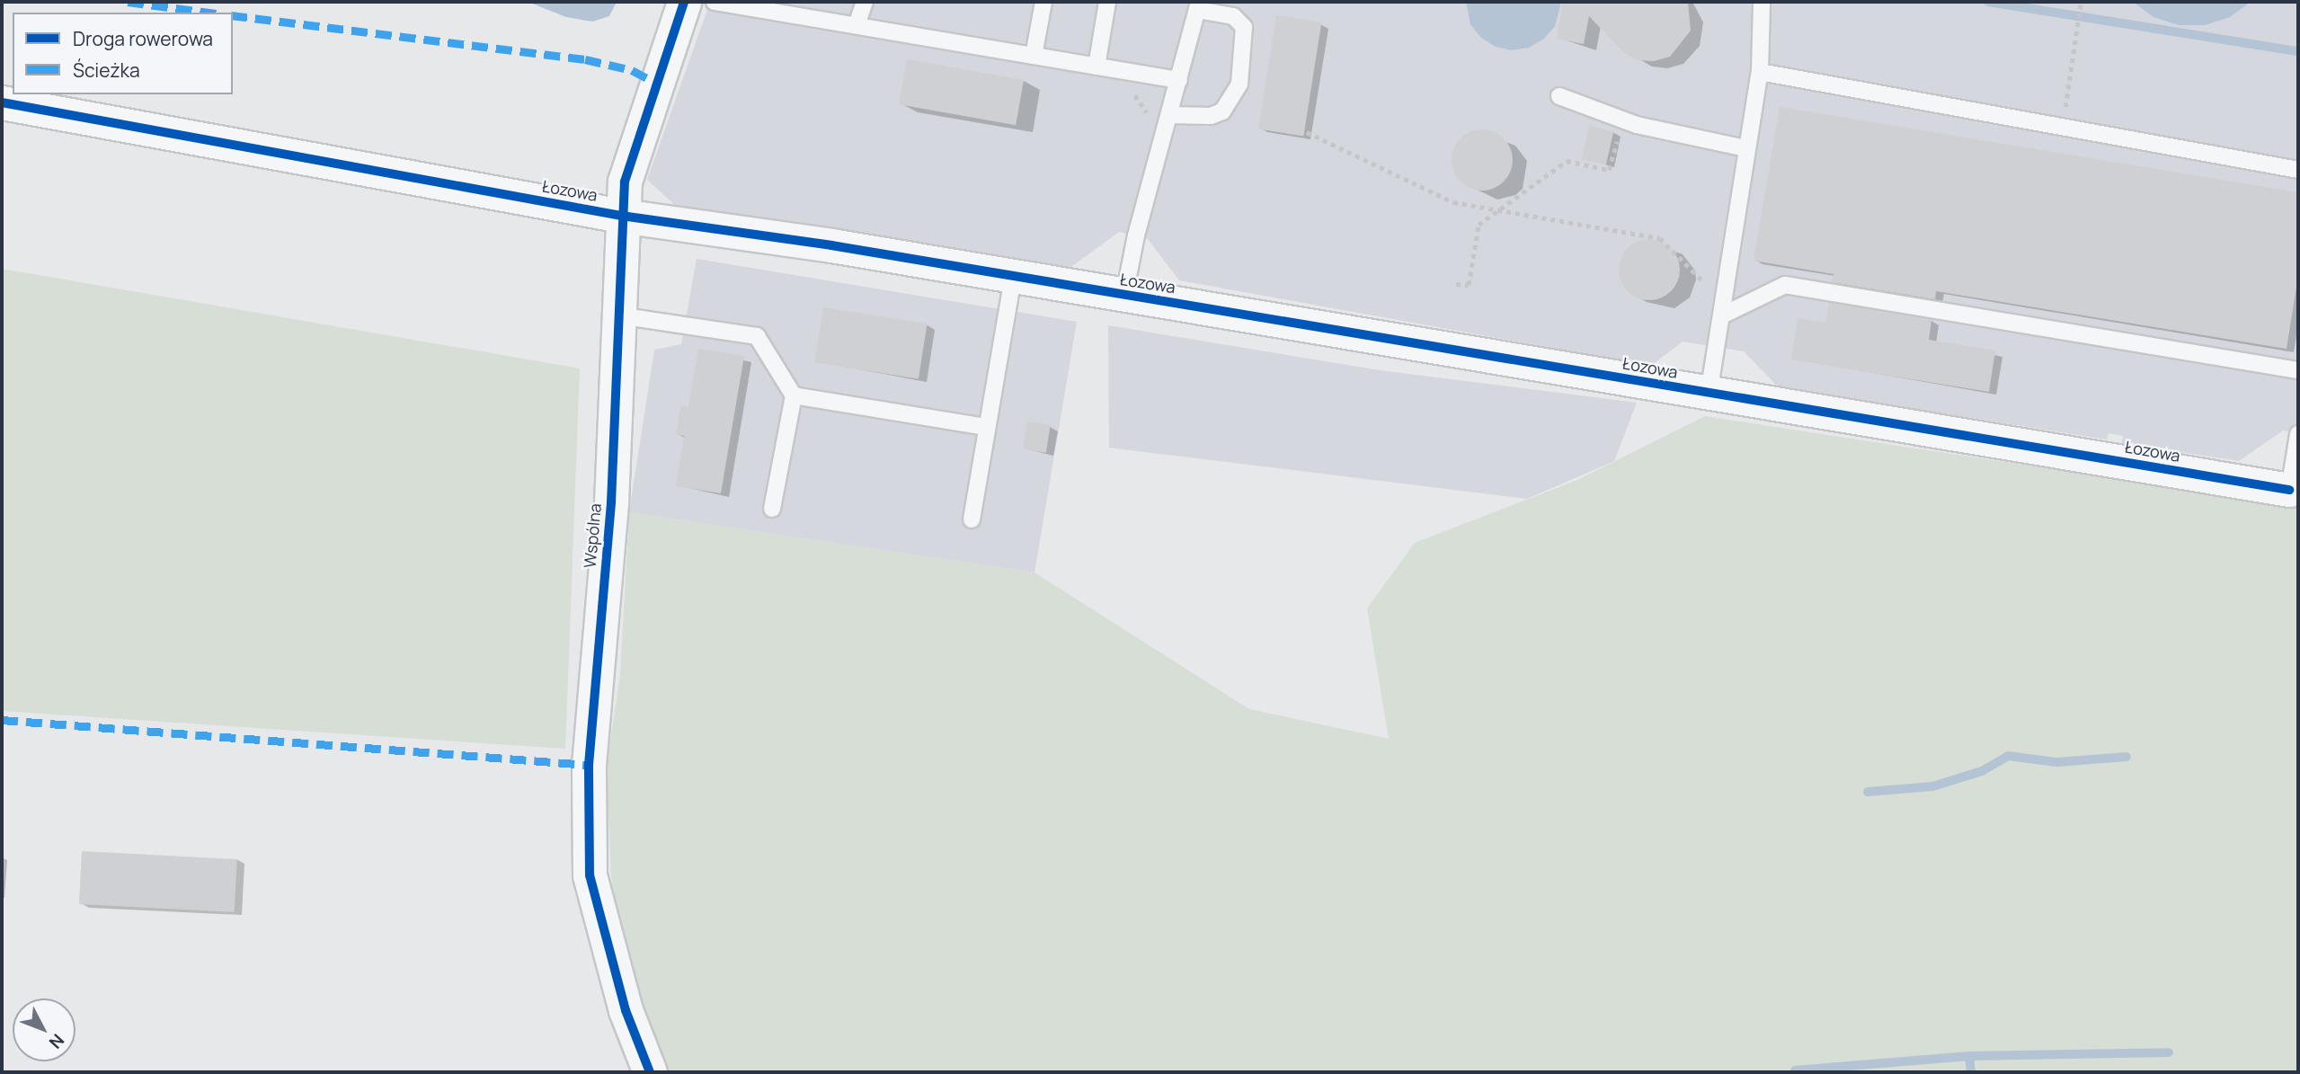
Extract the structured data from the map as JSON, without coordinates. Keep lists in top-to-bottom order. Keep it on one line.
{"streets":{"street":["Łozowa","Wspólna"]},"crossings":[["Łozowa","Wspólna"]],"legend":["Droga rowerowa","Ścieżka"],"north":"bottom right"}
